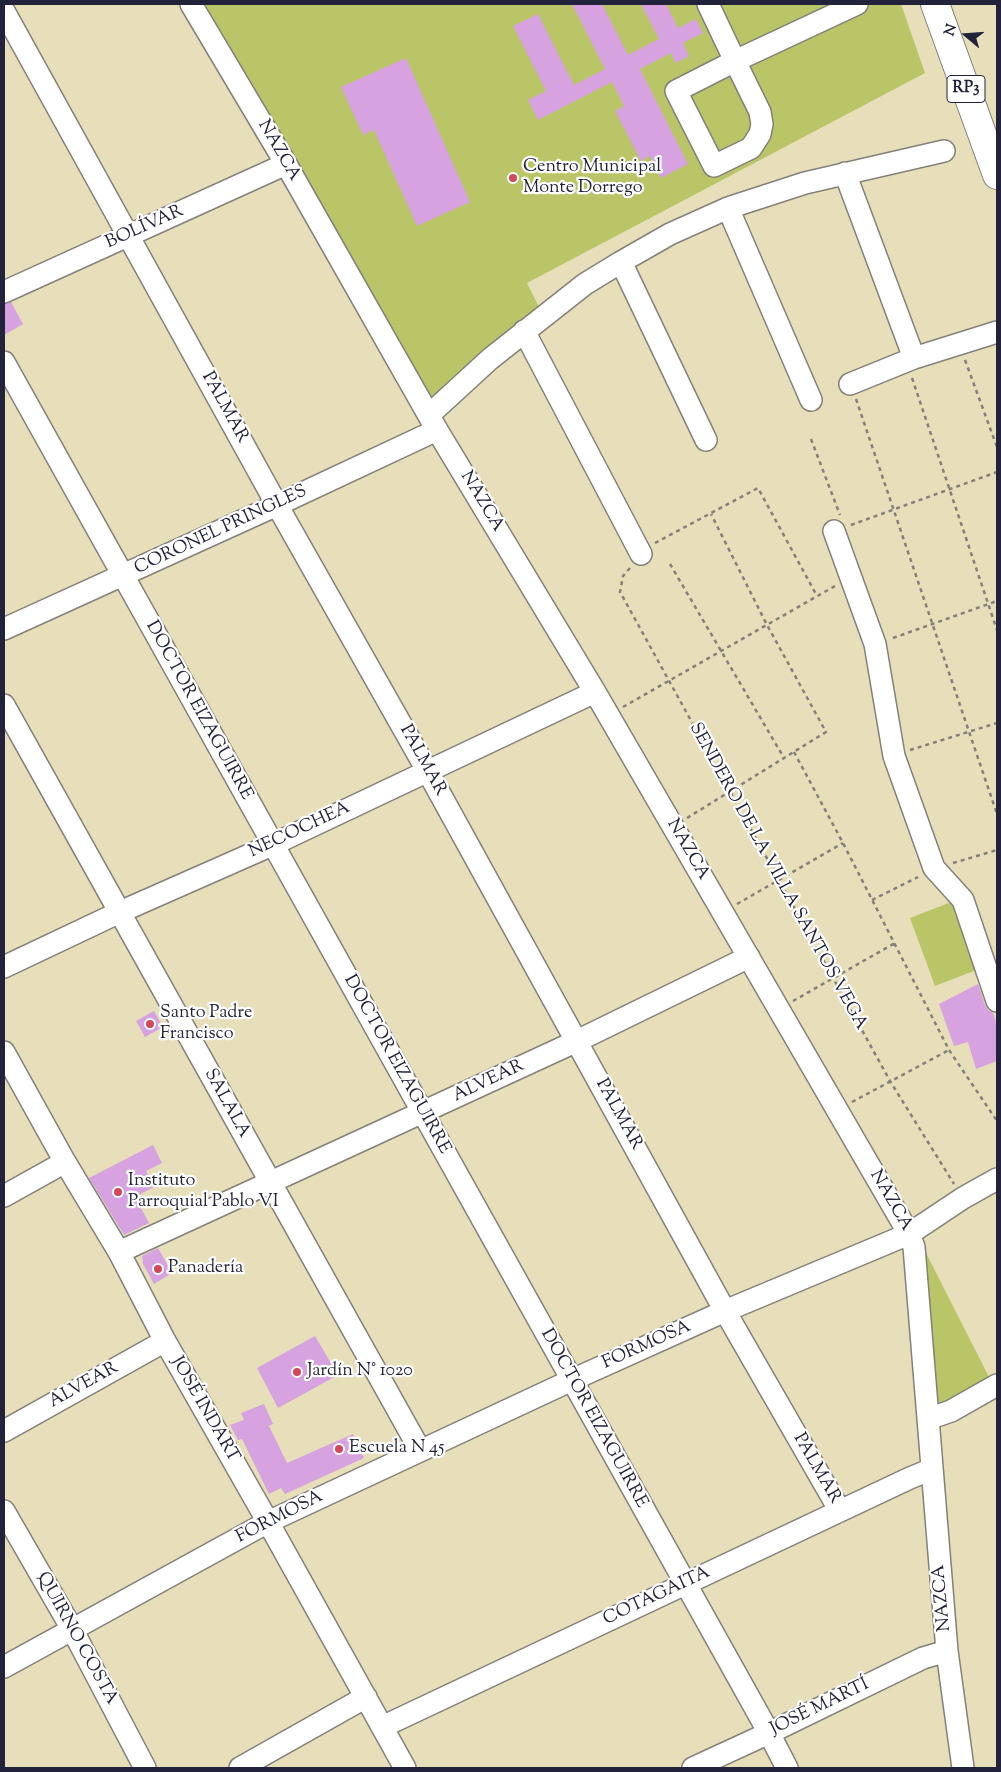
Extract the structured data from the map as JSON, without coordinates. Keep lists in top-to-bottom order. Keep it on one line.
{"streets":{"highway":["RP3"],"street":["NAZCA","BOLÍVAR","PALMAR","CORONEL PRINGLES","DOCTOR EIZAGUIRRE","NECOCHEA","ALVEAR","SALALA","FORMOSA","JOSÉ INDART","COTAGAITA","QUIRNO COSTA","JOSÉ MARTÍ"],"path":["SENDERO DE LA VILLA SANTOS VEGA"]},"crossings":[["NAZCA","BOLÍVAR"],["NAZCA","CORONEL PRINGLES"],["NAZCA","NECOCHEA"],["NAZCA","ALVEAR"],["NAZCA","FORMOSA"],["NAZCA","COTAGAITA"],["NAZCA","JOSÉ MARTÍ"],["BOLÍVAR","PALMAR"],["PALMAR","CORONEL PRINGLES"],["PALMAR","NECOCHEA"],["PALMAR","ALVEAR"],["PALMAR","FORMOSA"],["PALMAR","COTAGAITA"],["CORONEL PRINGLES","DOCTOR EIZAGUIRRE"],["DOCTOR EIZAGUIRRE","NECOCHEA"],["DOCTOR EIZAGUIRRE","ALVEAR"],["DOCTOR EIZAGUIRRE","FORMOSA"],["DOCTOR EIZAGUIRRE","COTAGAITA"],["DOCTOR EIZAGUIRRE","JOSÉ MARTÍ"],["NECOCHEA","SALALA"],["SENDERO DE LA VILLA SANTOS VEGA","FORMOSA"],["ALVEAR","SALALA"],["ALVEAR","JOSÉ INDART"],["SALALA","FORMOSA"],["FORMOSA","JOSÉ INDART"],["FORMOSA","QUIRNO COSTA"],["JOSÉ INDART","COTAGAITA"]],"places":["Centro Municipal Monte Dorrego","Santo Padre Francisco","Instituto Parroquial Pablo VI","Panadería","Jardín N° 1020","Escuela N 45"],"north":"left"}
